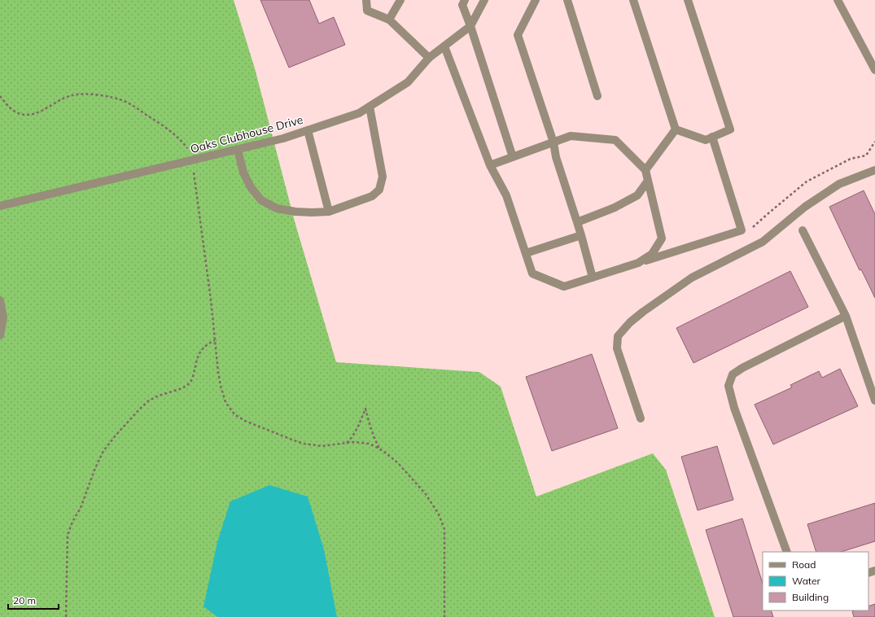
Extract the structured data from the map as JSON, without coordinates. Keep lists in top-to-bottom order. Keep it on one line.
{"streets":{"street":["Oaks Clubhouse Drive"]},"legend":["Road","Water","Building"],"scale_bar":"20 m"}
